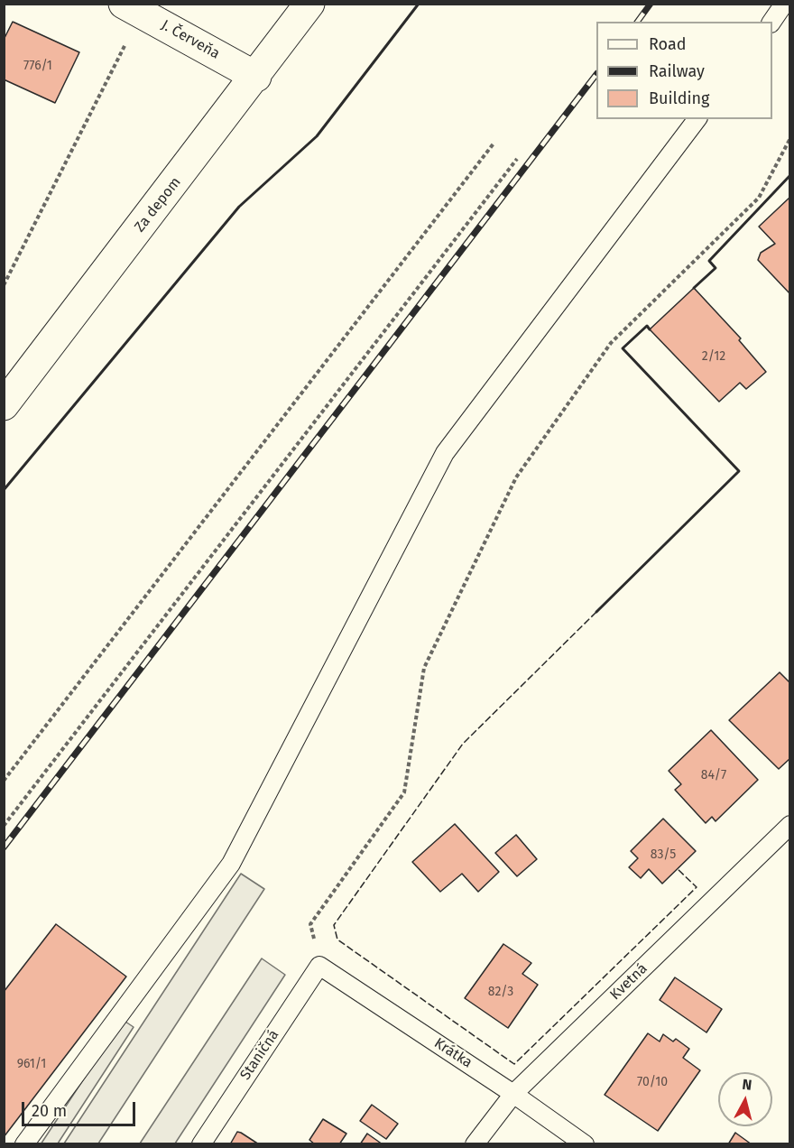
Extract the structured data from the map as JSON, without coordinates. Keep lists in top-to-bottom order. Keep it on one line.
{"streets":{"street":["J. Červeňa","Za depom"],"lane":["Kvetná","Krátka","Staničná"]},"crossings":[["J. Červeňa","Za depom"],["Kvetná","Krátka"],["Krátka","Staničná"]],"house_numbers":["776/1","2/12","84/7","83/5","82/3","961/1","70/10"],"legend":["Road","Railway","Building"],"scale_bar":"20 m","north":"top"}
